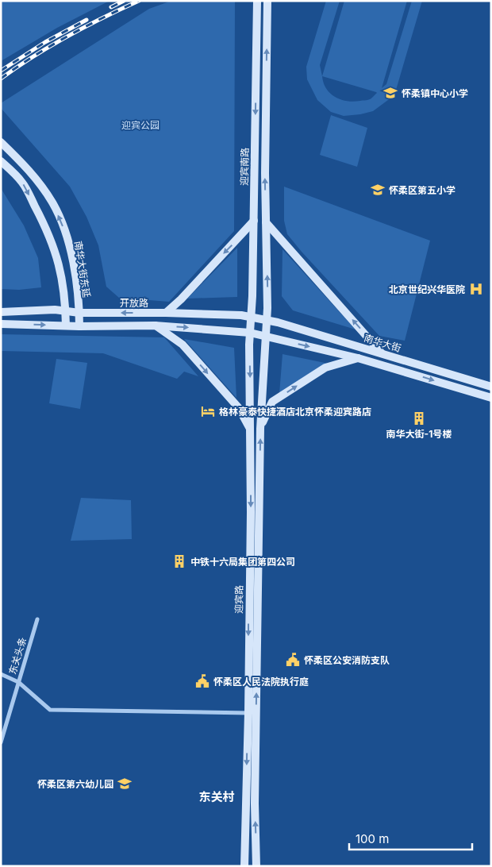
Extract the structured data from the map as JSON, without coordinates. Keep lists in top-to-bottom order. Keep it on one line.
{"streets":{"main road":["迎宾南路","南华大街东延","开放路","南华大街","迎宾路"],"street":["东关头条"]},"crossings":[["迎宾南路","开放路"],["迎宾南路","南华大街"],["迎宾南路","迎宾路"],["南华大街东延","开放路"],["开放路","南华大街"]],"districts":["东关村"],"parks":["迎宾公园"],"places":{"school or university":["怀柔镇中心小学","怀柔区第五小学","怀柔区第六幼儿园"],"hospital":["北京世纪兴华医院"],"hotel":["格林豪泰快捷酒店北京怀柔迎宾路店"],"building":["南华大街-1号楼","中铁十六局集团第四公司"],"public building":["怀柔区公安消防支队","怀柔区人民法院执行庭"]},"scale_bar":"100 m"}
